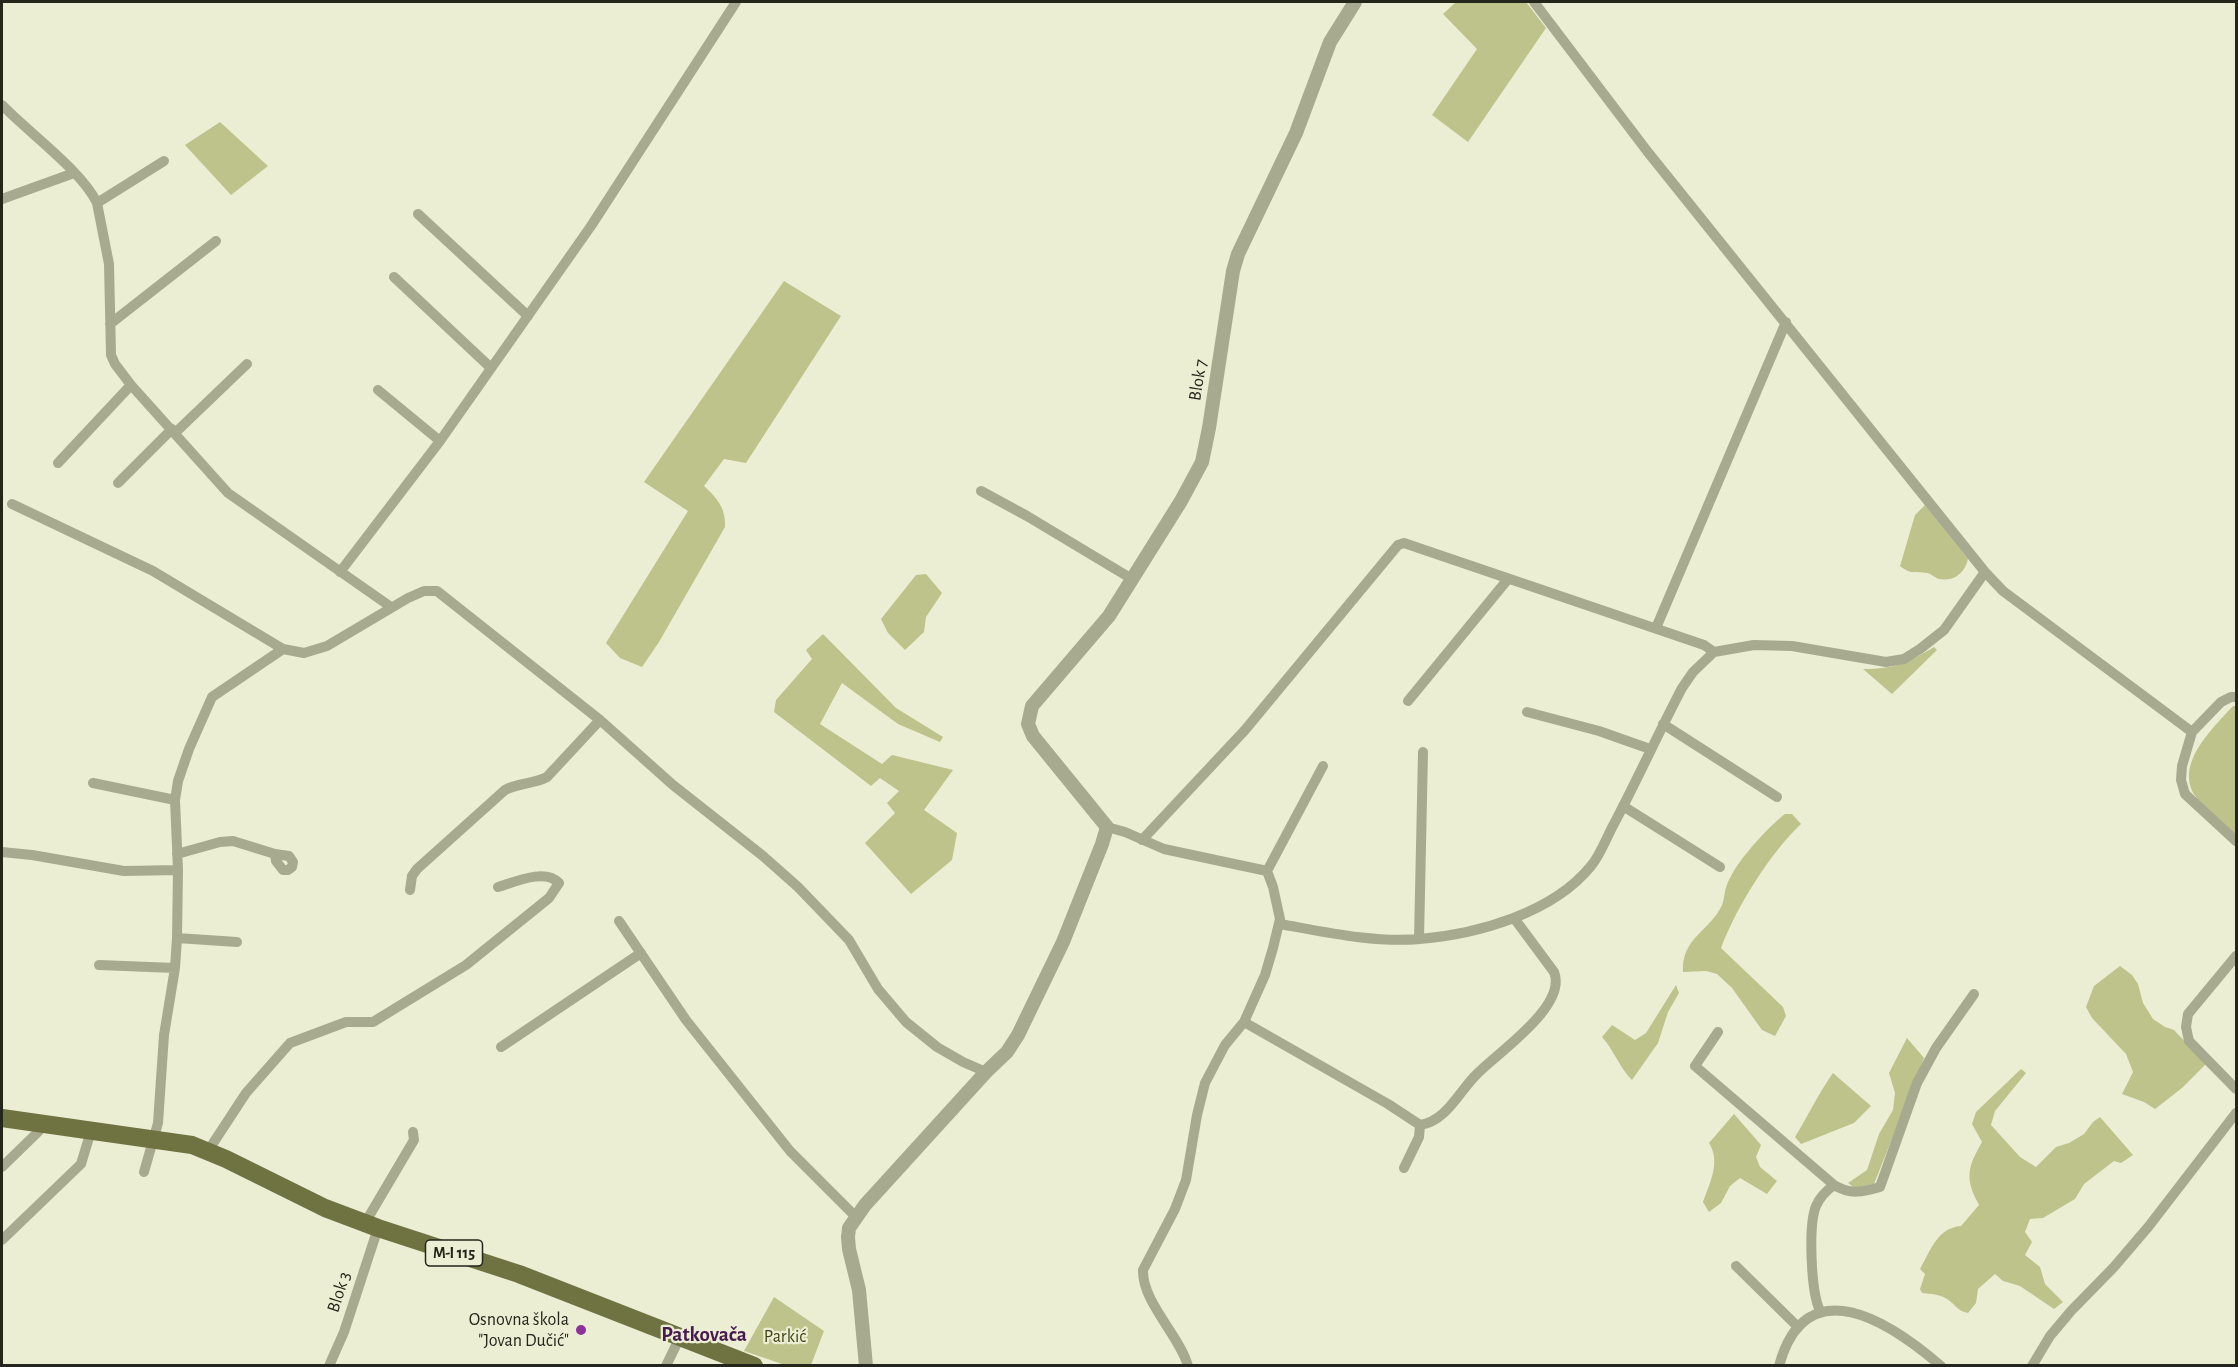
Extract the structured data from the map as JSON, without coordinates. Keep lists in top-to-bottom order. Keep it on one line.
{"streets":{"main road":["M-I 115"],"street":["Blok 7","Blok 3"]},"crossings":[["M-I 115","Blok 3"]],"districts":["Patkovača"],"parks":["Parkić"],"places":["Osnovna škola \"Jovan Dučić\""]}
